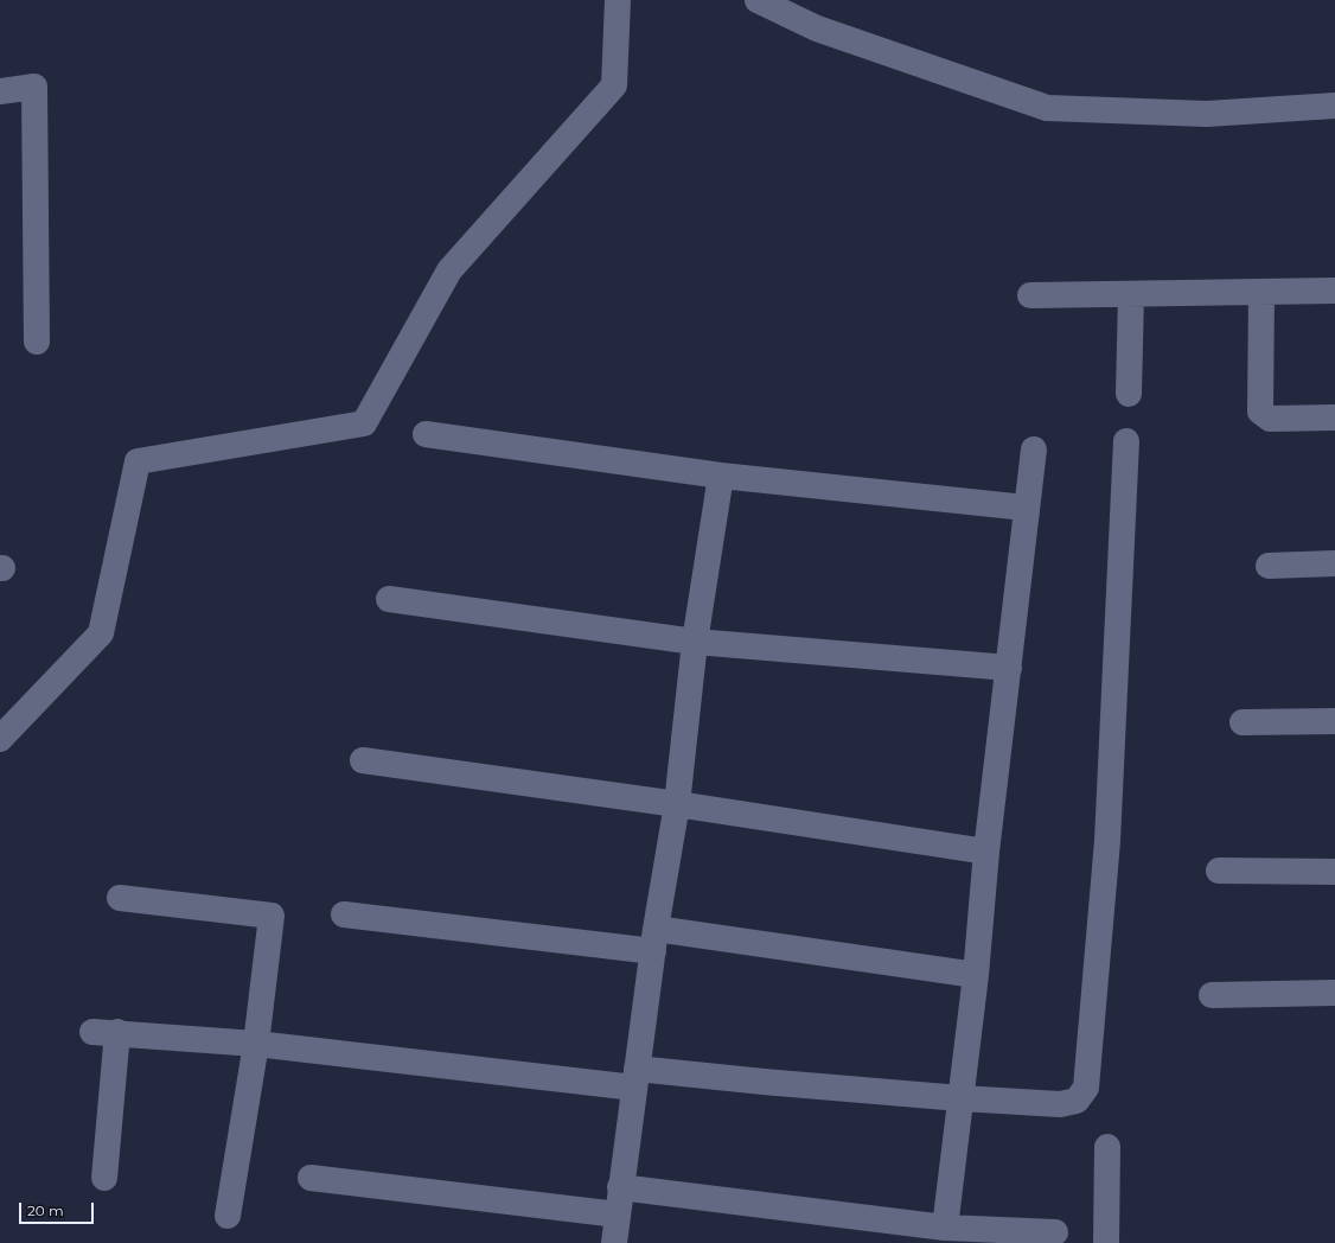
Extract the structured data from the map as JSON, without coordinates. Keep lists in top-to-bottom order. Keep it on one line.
{"scale_bar":"20 m"}
